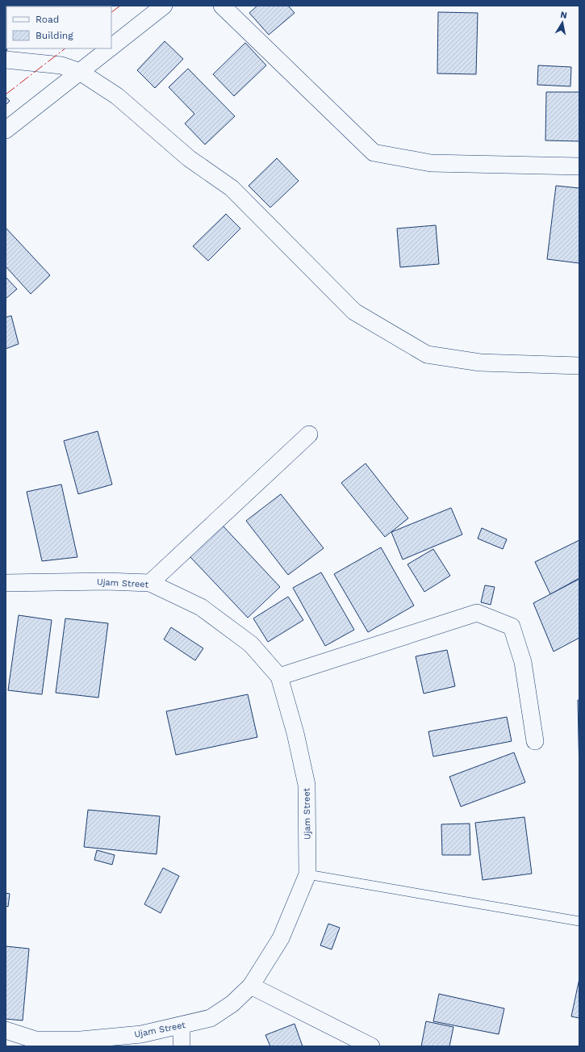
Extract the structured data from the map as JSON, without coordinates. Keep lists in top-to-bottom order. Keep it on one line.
{"streets":{"street":["Ujam Street"]},"legend":["Road","Building"],"north":"top"}
